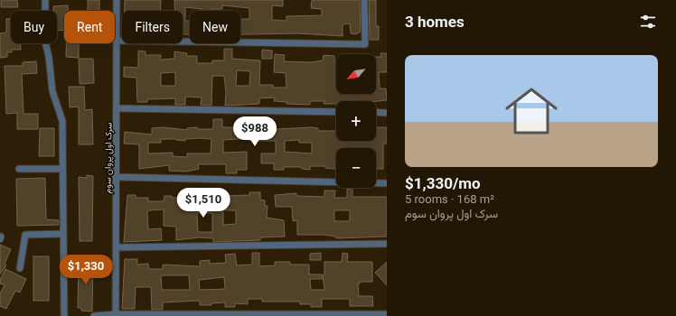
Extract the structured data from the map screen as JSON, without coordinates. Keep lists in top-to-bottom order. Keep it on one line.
{"streets":{"street":["سرک اول پروان سوم"]},"north":"bottom left","page":{"heading":"3 homes","chip":["Buy","Rent","Filters","New"],"list":[{"name":"$1,330/mo","note":"5 rooms · 168 m² · سرک اول پروان سوم"}],"map_buttons":["+","−"],"price":["$988","$1,510","$1,330"]}}
